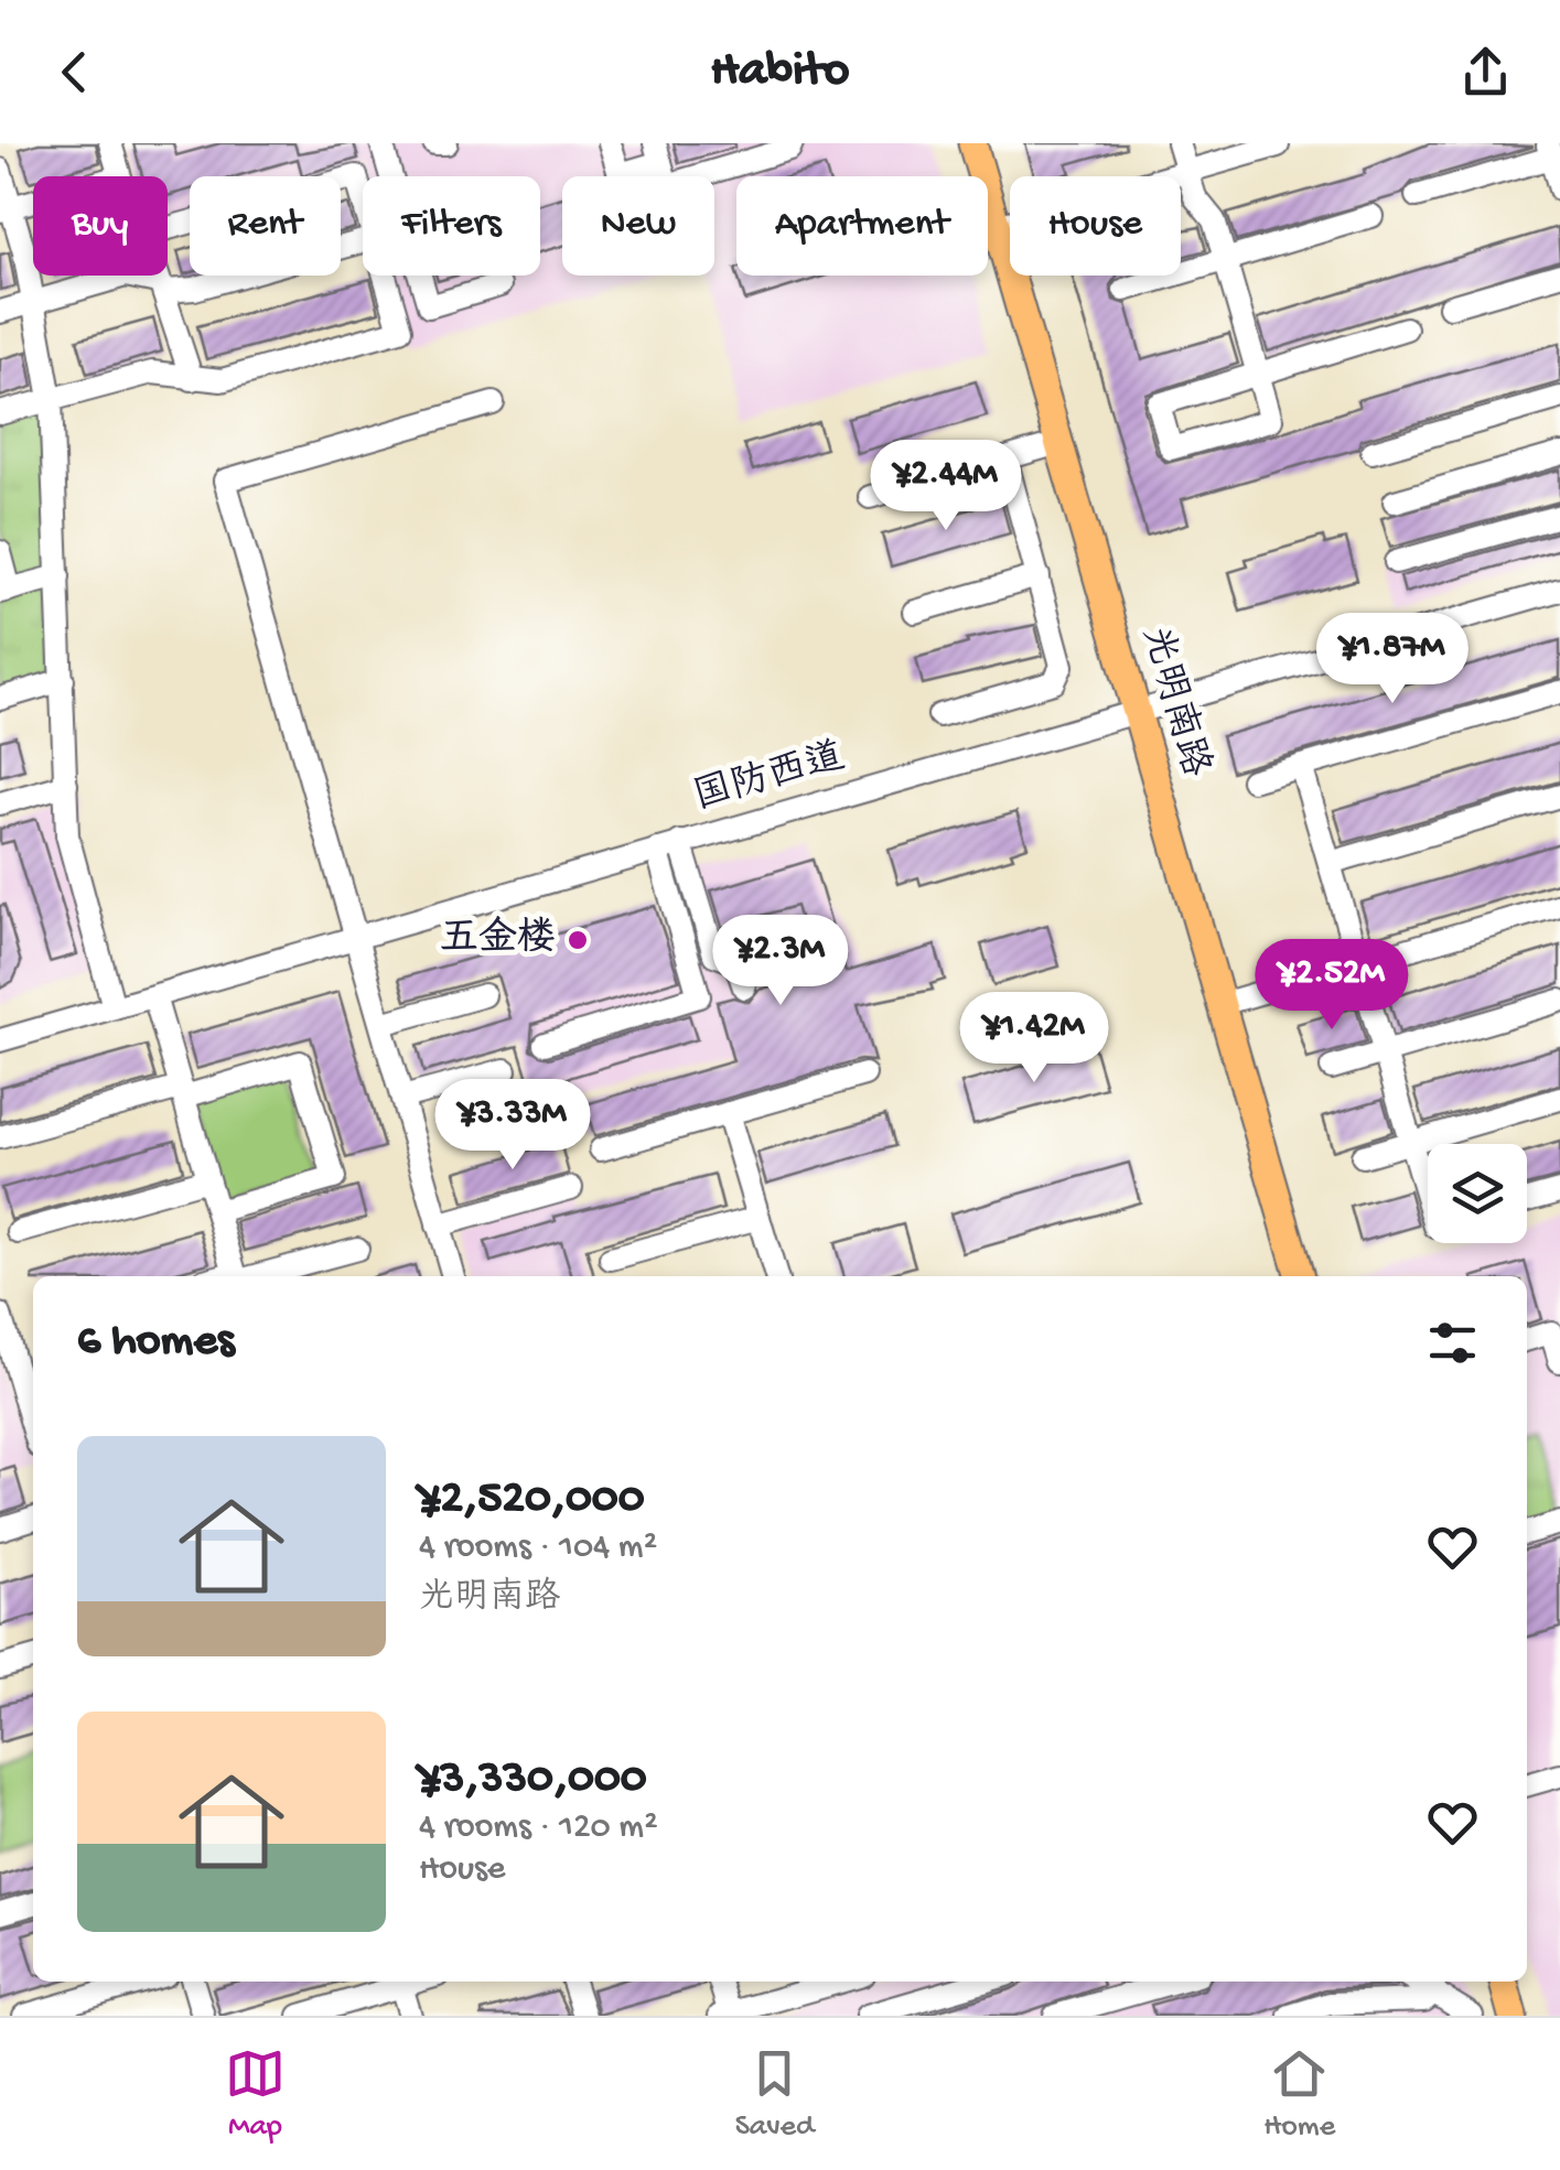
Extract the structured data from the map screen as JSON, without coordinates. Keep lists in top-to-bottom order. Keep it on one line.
{"streets":{"main road":["光明南路"],"street":["国防西道"]},"crossings":[["光明南路","国防西道"]],"places":["五金楼"],"page":{"header":"Habito","chip":["Buy","Rent","Filters","New","Apartment","House"],"price":["¥2.44M","¥1.87M","¥2.3M","¥2.52M","¥1.42M","¥3.33M"],"heading":"6 homes","list":[{"name":"¥2,520,000","note":"4 rooms · 104 m² · 光明南路"},{"name":"¥3,330,000","note":"4 rooms · 120 m² · House"}],"tabs":["Map","Saved","Home"]}}
